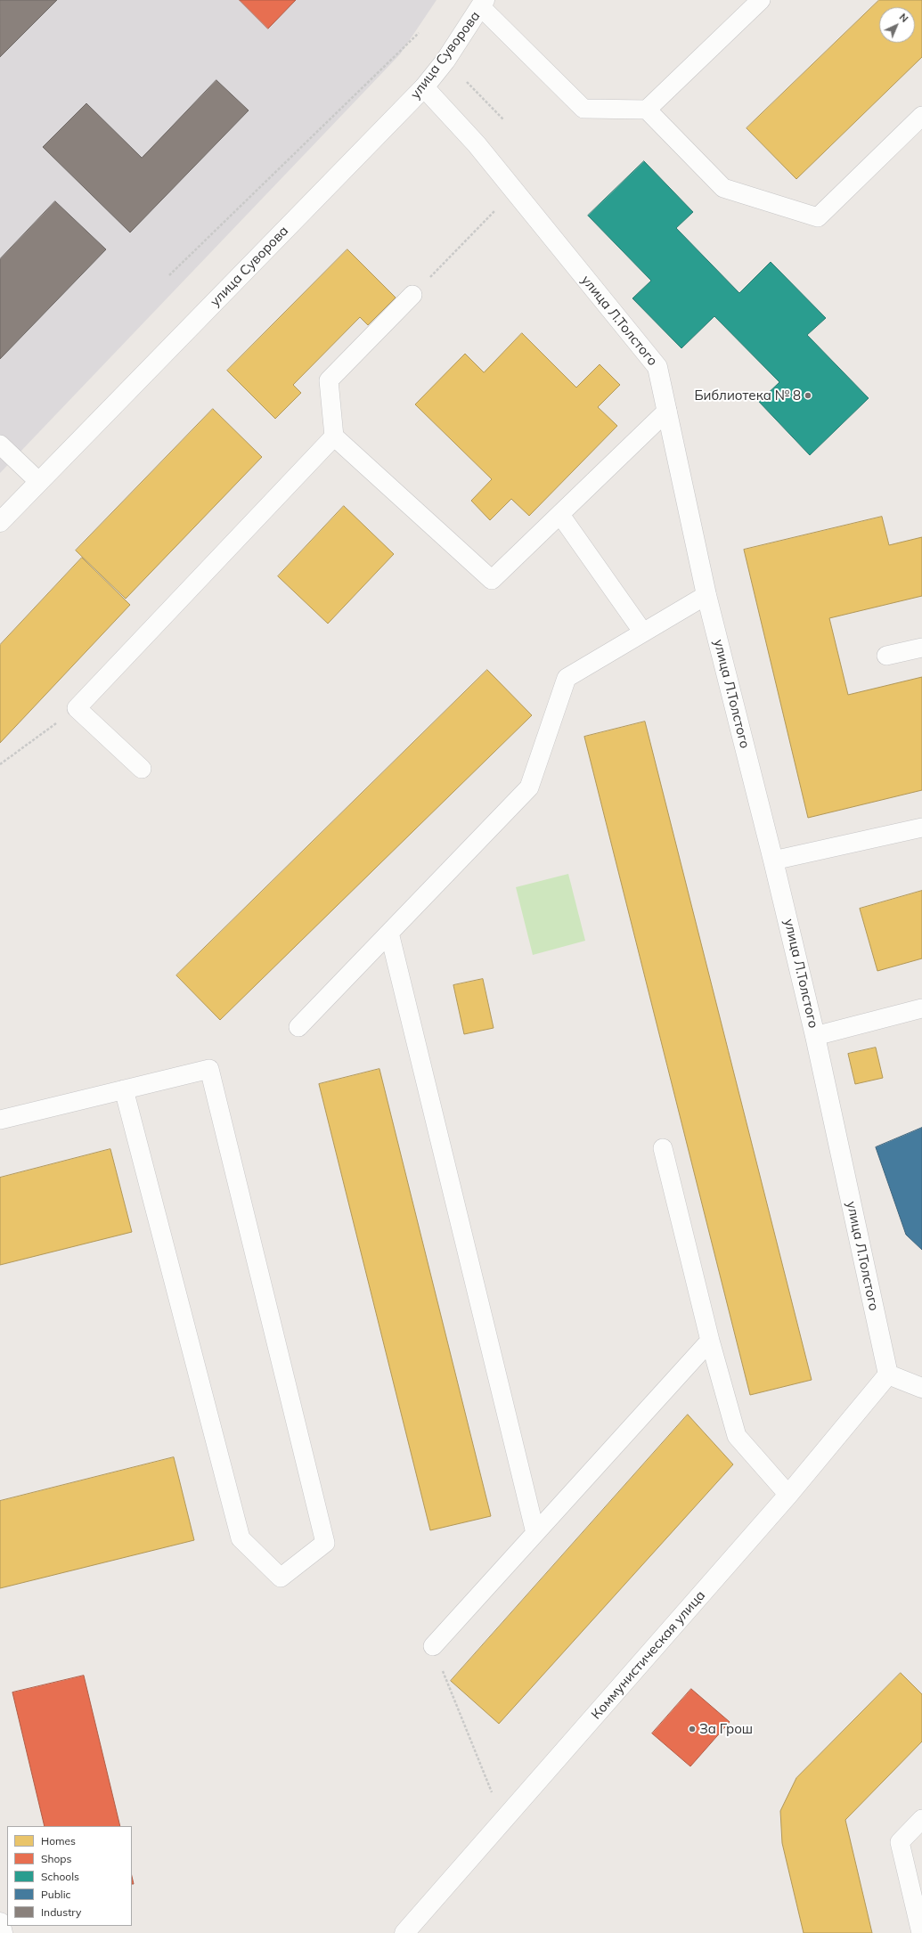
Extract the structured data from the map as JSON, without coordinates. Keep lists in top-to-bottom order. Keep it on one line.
{"streets":{"street":["улица Суворова","улица Л.Толстого","Коммунистическая улица"]},"crossings":[["улица Суворова","улица Л.Толстого"],["улица Л.Толстого","Коммунистическая улица"]],"places":["Библиотека № 8","За Грош"],"legend":["Homes","Shops","Schools","Public","Industry"],"north":"top right"}
